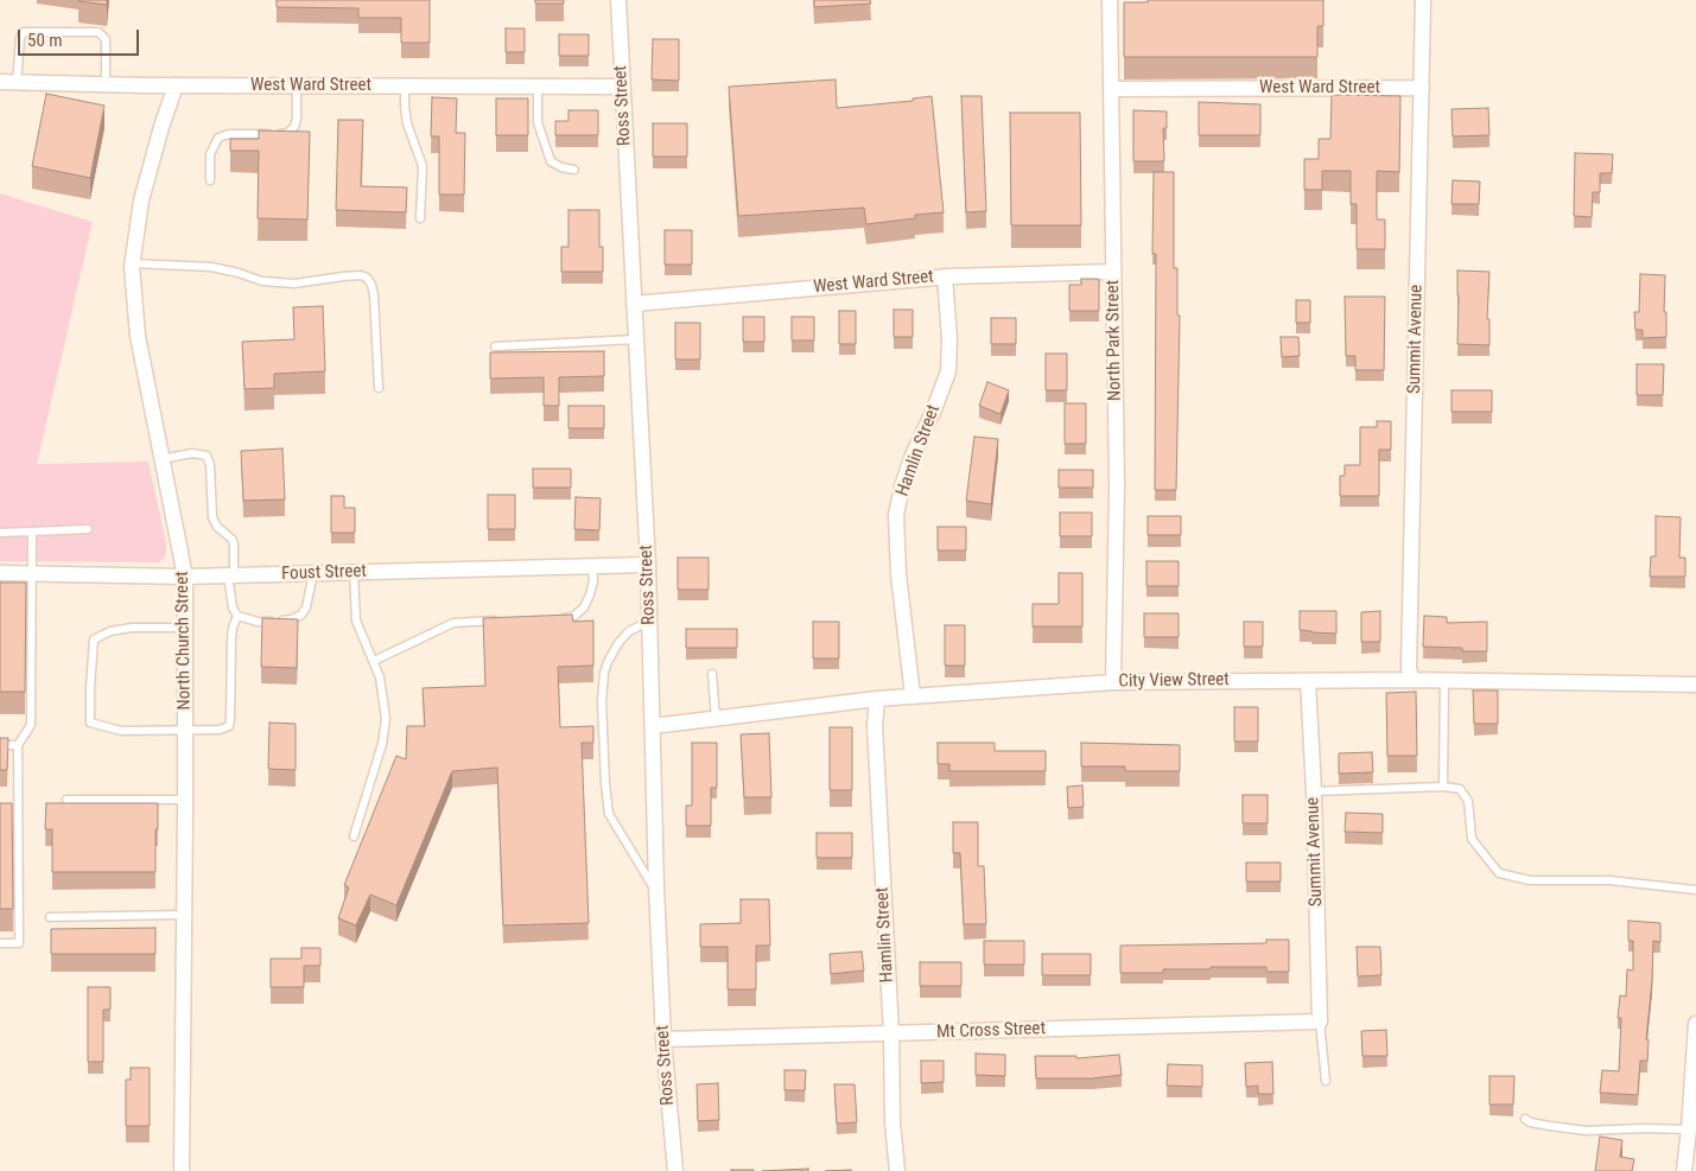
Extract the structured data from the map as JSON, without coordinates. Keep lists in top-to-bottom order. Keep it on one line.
{"streets":{"street":["West Ward Street","Ross Street","Summit Avenue","North Park Street","Hamlin Street","Foust Street","North Church Street","City View Street","Mt Cross Street"]},"crossings":[["West Ward Street","Ross Street"],["West Ward Street","Summit Avenue"],["West Ward Street","North Park Street"],["West Ward Street","Hamlin Street"],["West Ward Street","North Church Street"],["Ross Street","Foust Street"],["Ross Street","City View Street"],["Ross Street","Mt Cross Street"],["Summit Avenue","City View Street"],["Summit Avenue","Mt Cross Street"],["North Park Street","City View Street"],["Hamlin Street","City View Street"],["Hamlin Street","Mt Cross Street"],["Foust Street","North Church Street"]],"scale_bar":"50 m"}
